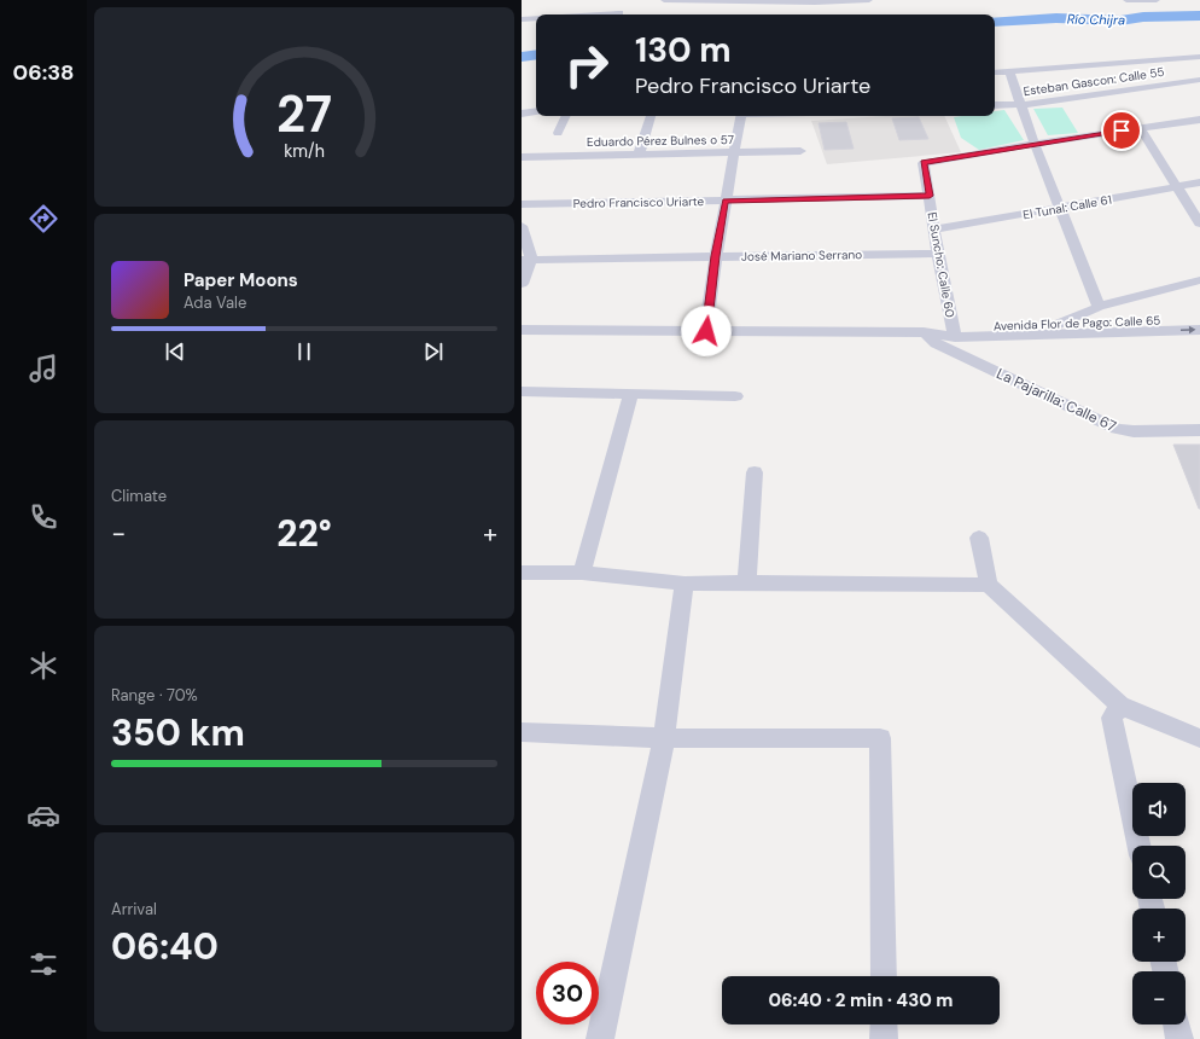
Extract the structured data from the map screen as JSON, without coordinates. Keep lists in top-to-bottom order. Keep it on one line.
{"streets":{"street":["Esteban Gascon: Calle 55","Eduardo Pérez Bulnes o 57","Pedro Francisco Uriarte","El Tunal: Calle 61","José Mariano Serrano","El Suncho: Calle 60","Avenida Flor de Pago: Calle 65","La Pajarilla: Calle 67"]},"crossings":[["Pedro Francisco Uriarte","El Suncho: Calle 60"],["El Tunal: Calle 61","El Suncho: Calle 60"],["José Mariano Serrano","El Suncho: Calle 60"],["El Suncho: Calle 60","Avenida Flor de Pago: Calle 65"]],"water":["Río Chijra"],"page":{"tabs":"06:38","turn":["130 m","Pedro Francisco Uriarte"],"song":["Paper Moons","Ada Vale"],"tile":["Climate",["Range · 70%","350 km"],["Arrival","06:40"]],"heat":["−","22°","+"],"map_buttons":["+","−"],"limit":"30","trip":"06:40 · 2 min · 430 m","gauge":["27","km/h"]}}
